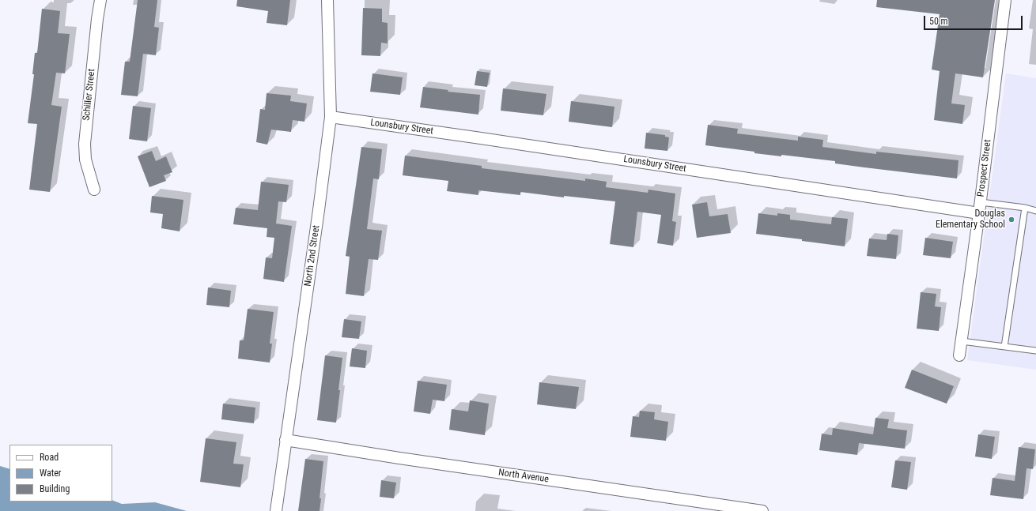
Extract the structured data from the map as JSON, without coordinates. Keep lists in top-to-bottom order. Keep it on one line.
{"streets":{"street":["Schiller Street","Lounsbury Street","Prospect Street","North 2nd Street","North Avenue"]},"crossings":[["Lounsbury Street","Prospect Street"],["Lounsbury Street","North 2nd Street"],["North 2nd Street","North Avenue"]],"places":["Douglas Elementary School"],"legend":["Road","Water","Building"],"scale_bar":"50 m"}
